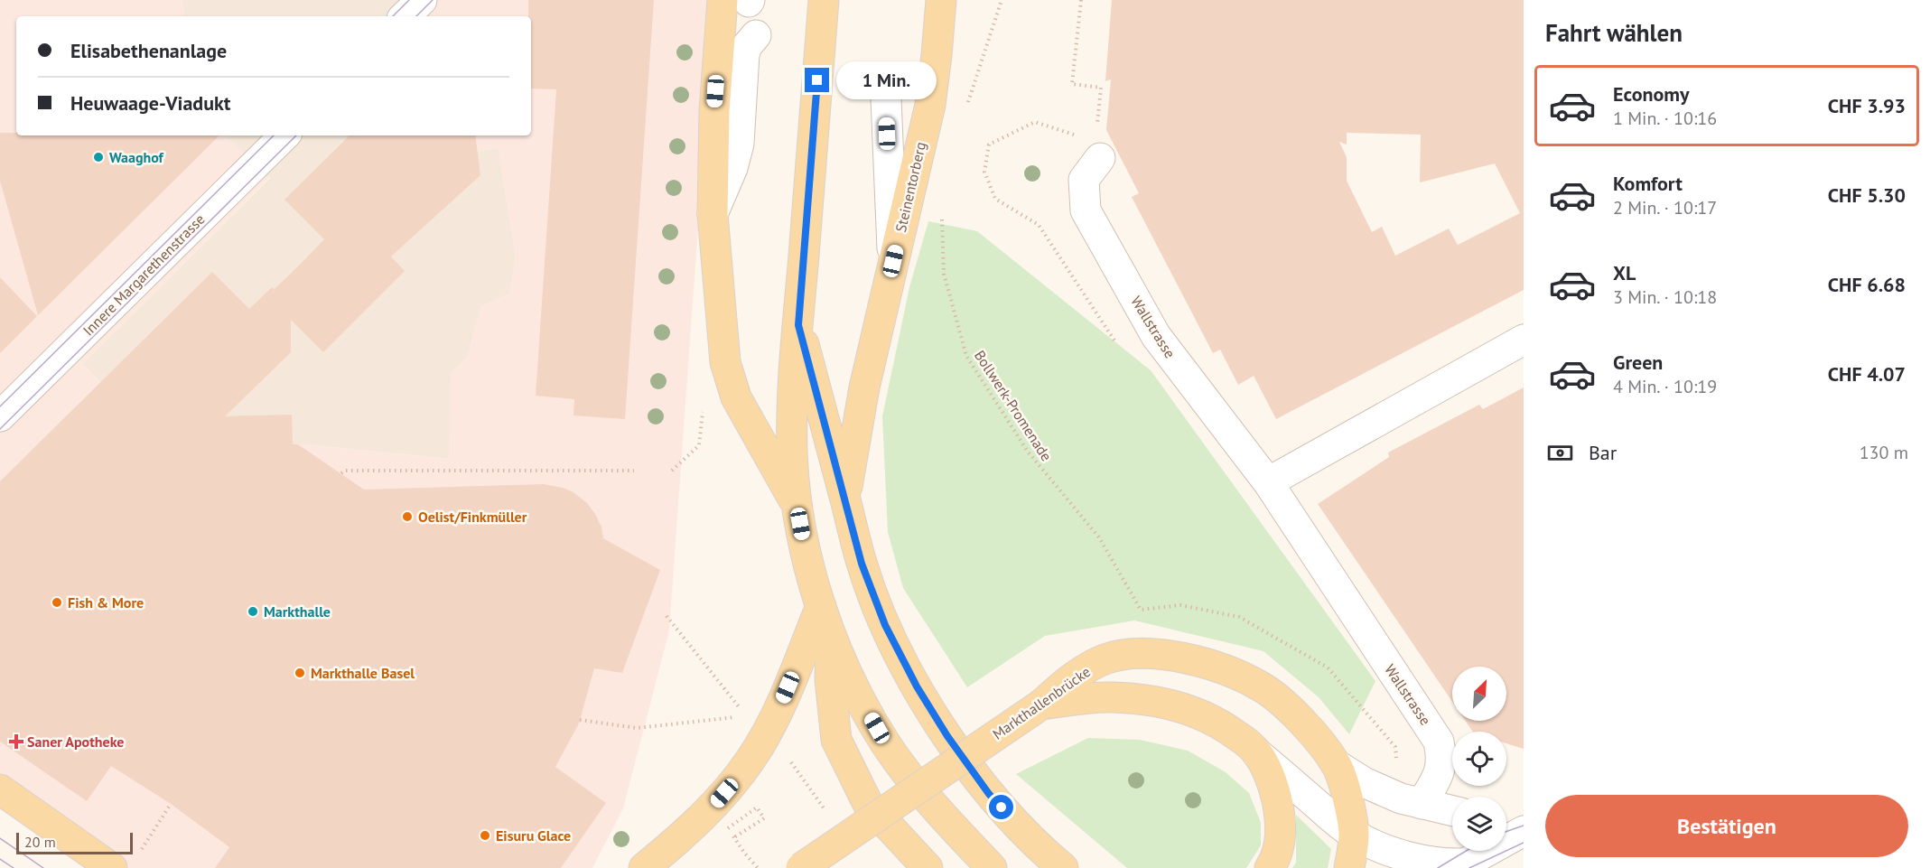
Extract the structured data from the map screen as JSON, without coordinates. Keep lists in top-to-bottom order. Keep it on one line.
{"streets":{"main road":["Steinentorberg","Markthallenbrücke"],"street":["Innere Margarethenstrasse","Wallstrasse"],"path":["Bollwerk-Promenade"]},"places":{"other":["Waaghof","Oelist/Finkmüller","Fish & More","Markthalle","Markthalle Basel","Eisuru Glace"],"health":["Saner Apotheke"]},"scale_bar":"20 m","north":"top right","page":{"heading":"Fahrt wählen","banner":["Elisabethenanlage","Heuwaage-Viadukt"],"bubble":"1 Min.","list":[{"name":"Economy","note":"1 Min. · 10:16","value":"CHF 3.93"},{"name":"Komfort","note":"2 Min. · 10:17","value":"CHF 5.30"},{"name":"XL","note":"3 Min. · 10:18","value":"CHF 6.68"},{"name":"Green","note":"4 Min. · 10:19","value":"CHF 4.07"}],"pay":["Bar","130 m"],"buttons":"Bestätigen","scale":"20 m"}}
